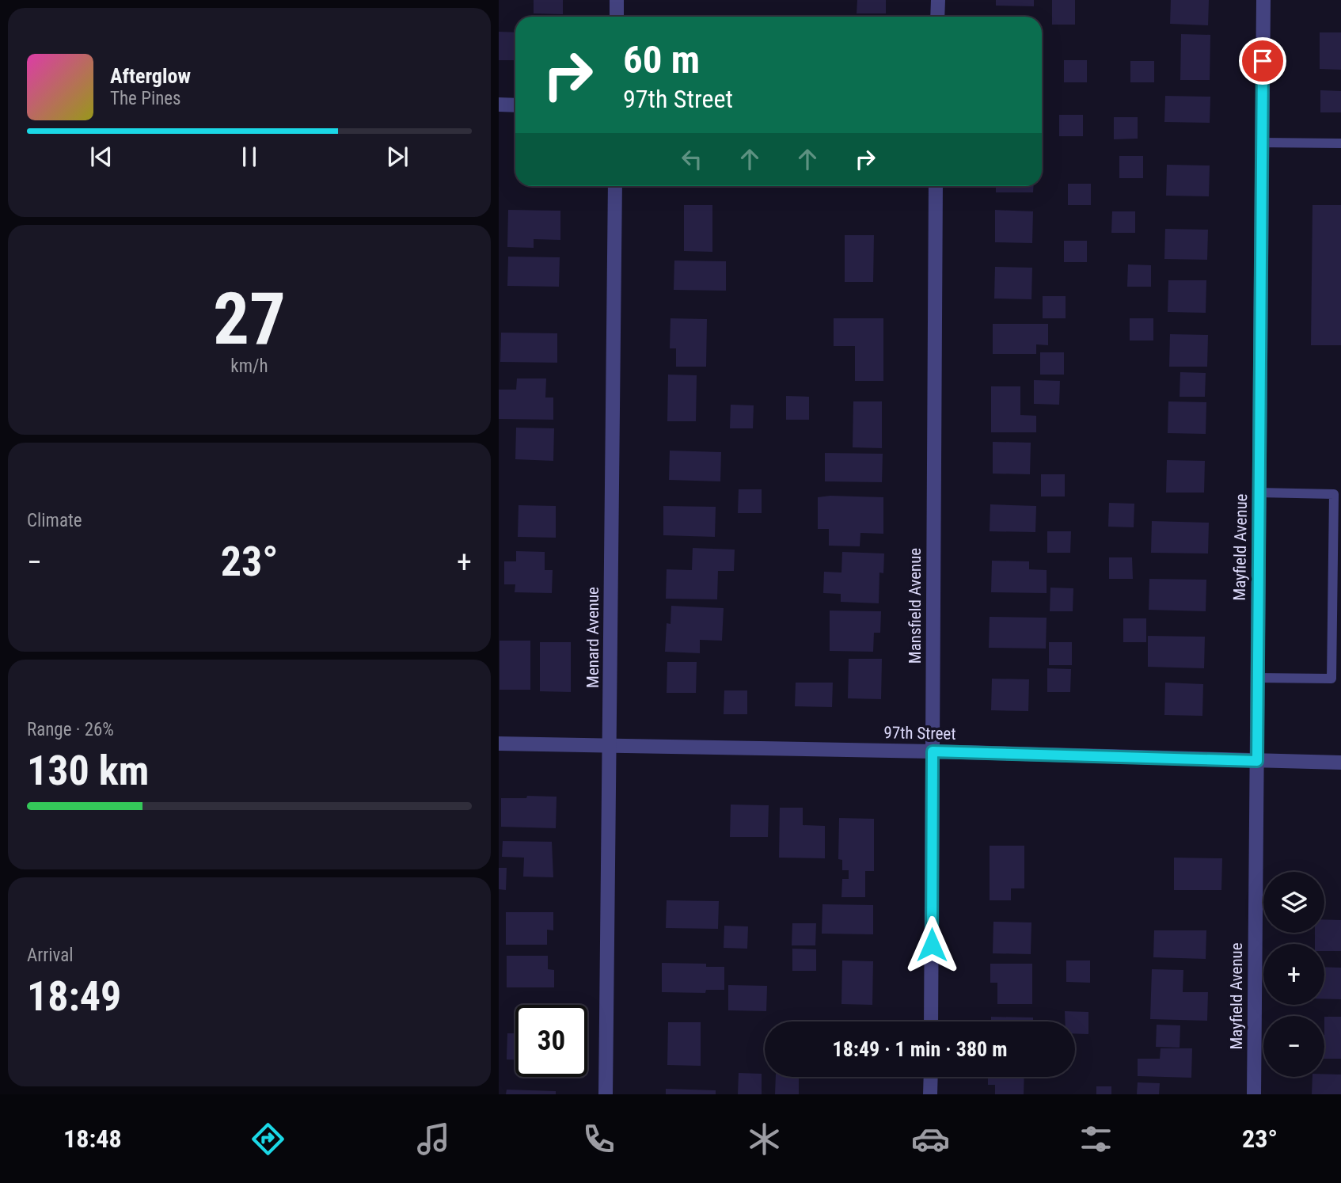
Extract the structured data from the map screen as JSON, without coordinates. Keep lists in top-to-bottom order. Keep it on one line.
{"streets":{"street":["Mayfield Avenue","Mansfield Avenue","Menard Avenue","97th Street"]},"crossings":[["Mayfield Avenue","97th Street"],["Mansfield Avenue","97th Street"],["Menard Avenue","97th Street"]],"page":{"turn":["60 m","97th Street"],"song":["Afterglow","The Pines"],"tile":[["27","km/h"],"Climate",["Range · 26%","130 km"],["Arrival","18:49"]],"heat":["−","23°","+"],"map_buttons":["+","−"],"limit":"30","trip":"18:49 · 1 min · 380 m","tabs":["18:48","23°"]}}
